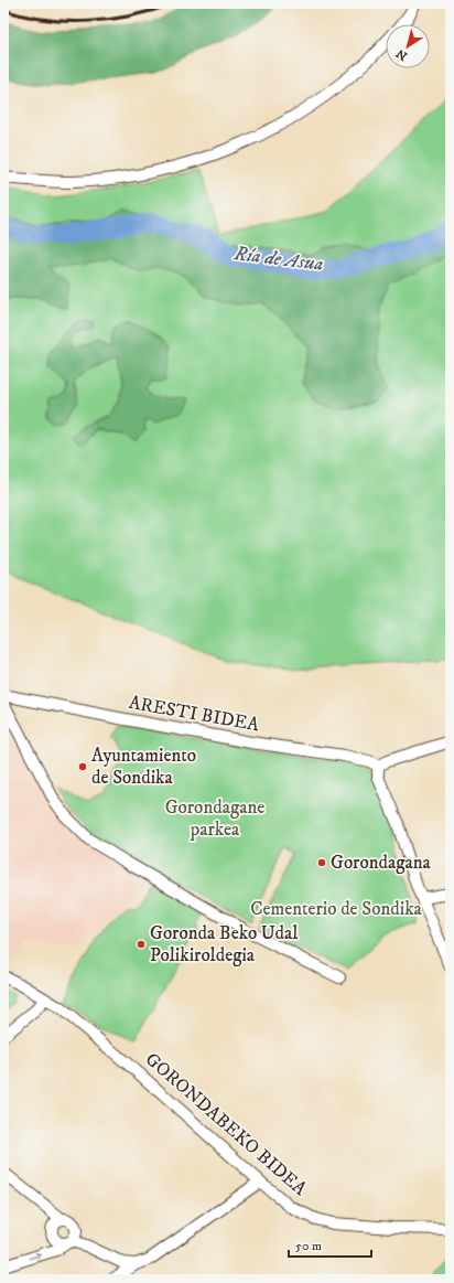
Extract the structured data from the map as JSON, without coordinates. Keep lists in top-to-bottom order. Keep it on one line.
{"streets":{"street":["ARESTI BIDEA","GORONDABEKO BIDEA"]},"water":["Ría de Asua"],"parks":["Gorondagane parkea","Cementerio de Sondika"],"places":["Ayuntamiento de Sondika","Gorondagana","Goronda Beko Udal Polikiroldegia"],"scale_bar":"50 m","north":"bottom left"}
